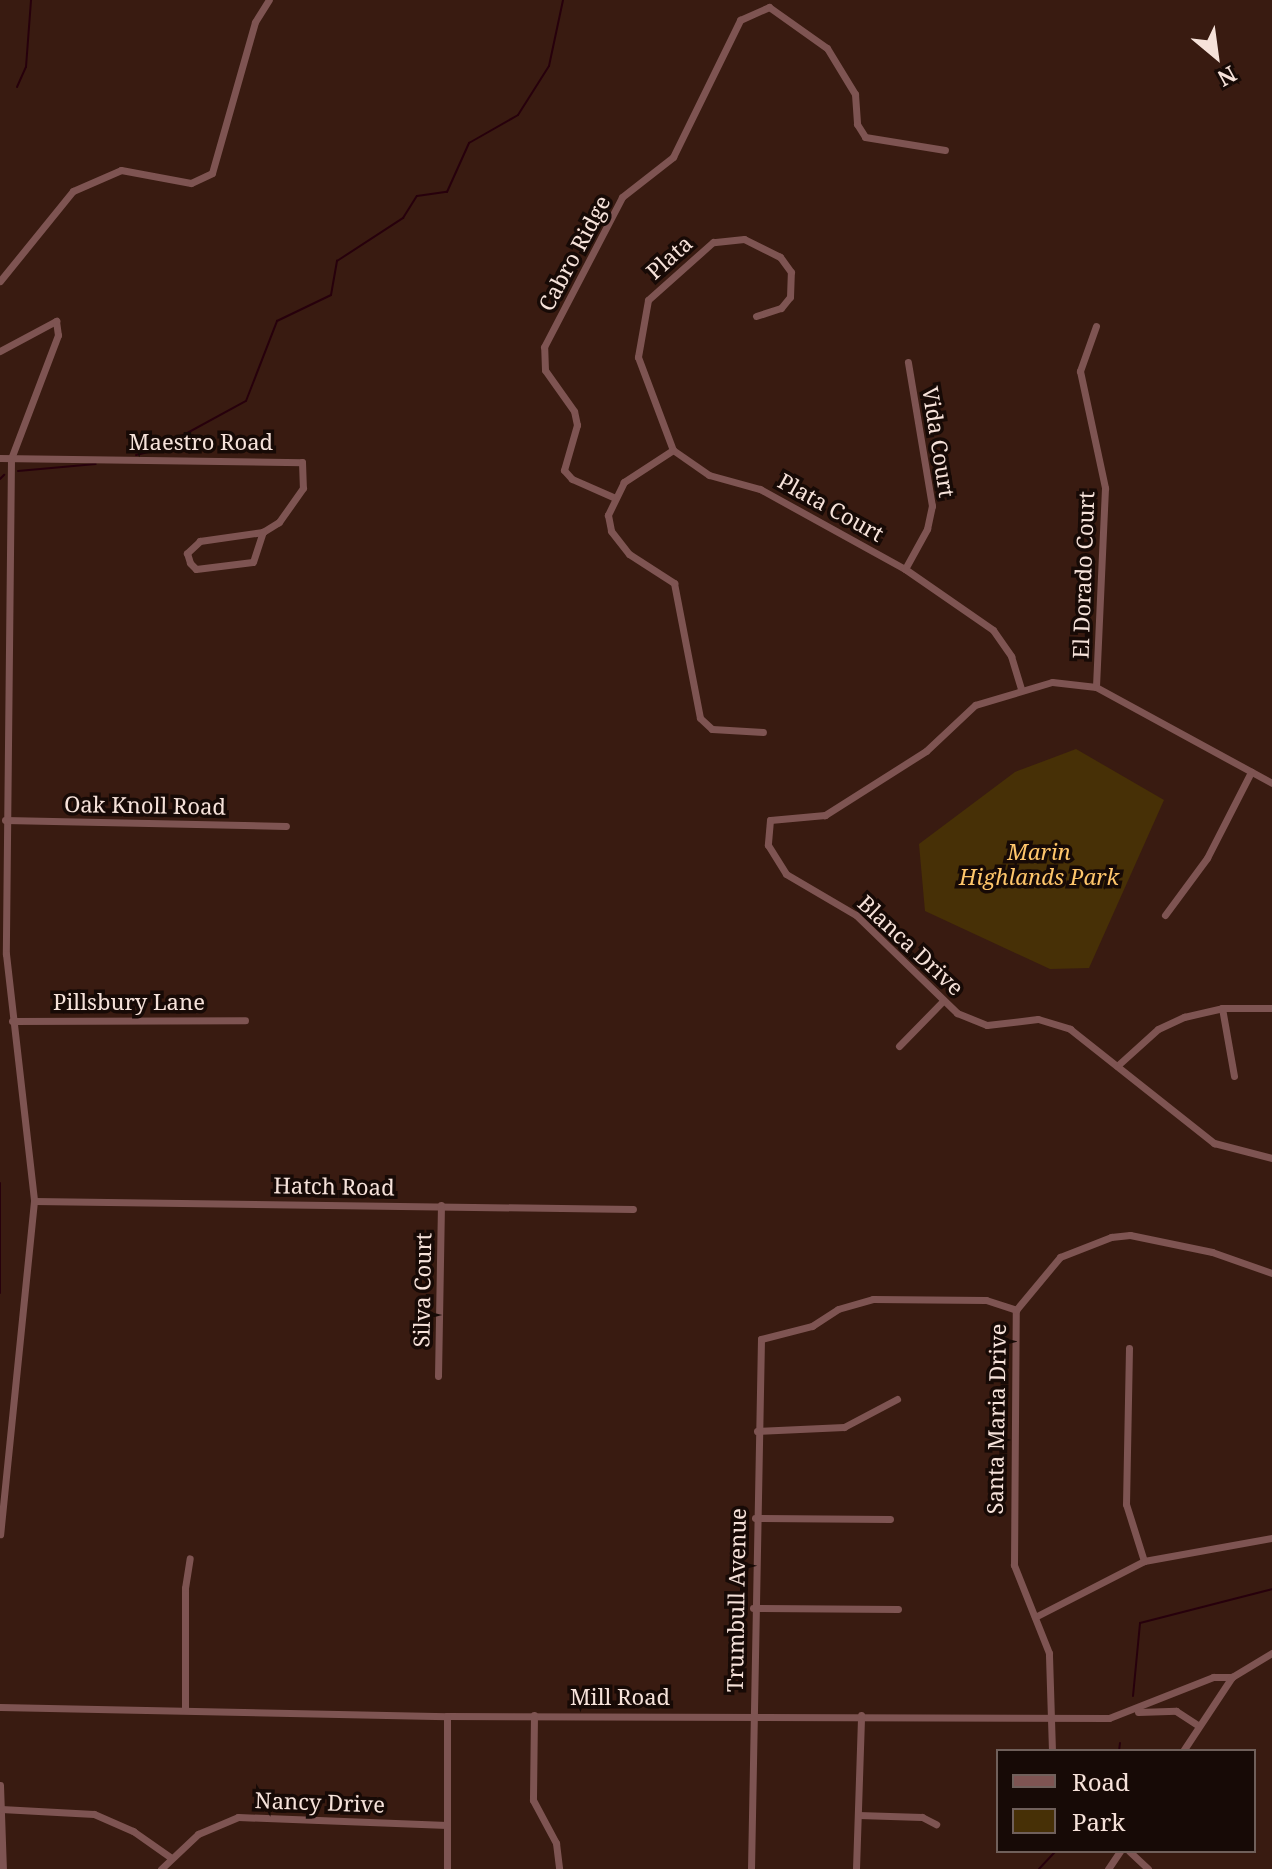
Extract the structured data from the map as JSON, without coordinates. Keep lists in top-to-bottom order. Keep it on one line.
{"streets":{"street":["Cabro Ridge","Plata","Maestro Road","Vida Court","Plata Court","El Dorado Court","Oak Knoll Road","Blanca Drive","Pillsbury Lane","Hatch Road","Silva Court","Santa Maria Drive","Trumbull Avenue","Mill Road","Nancy Drive"]},"crossings":[["Plata","Plata Court"],["Vida Court","Plata Court"],["Plata Court","Blanca Drive"],["Hatch Road","Silva Court"],["Santa Maria Drive","Trumbull Avenue"],["Santa Maria Drive","Mill Road"],["Trumbull Avenue","Mill Road"]],"parks":["Marin Highlands Park"],"legend":["Road","Park"],"north":"bottom right"}
